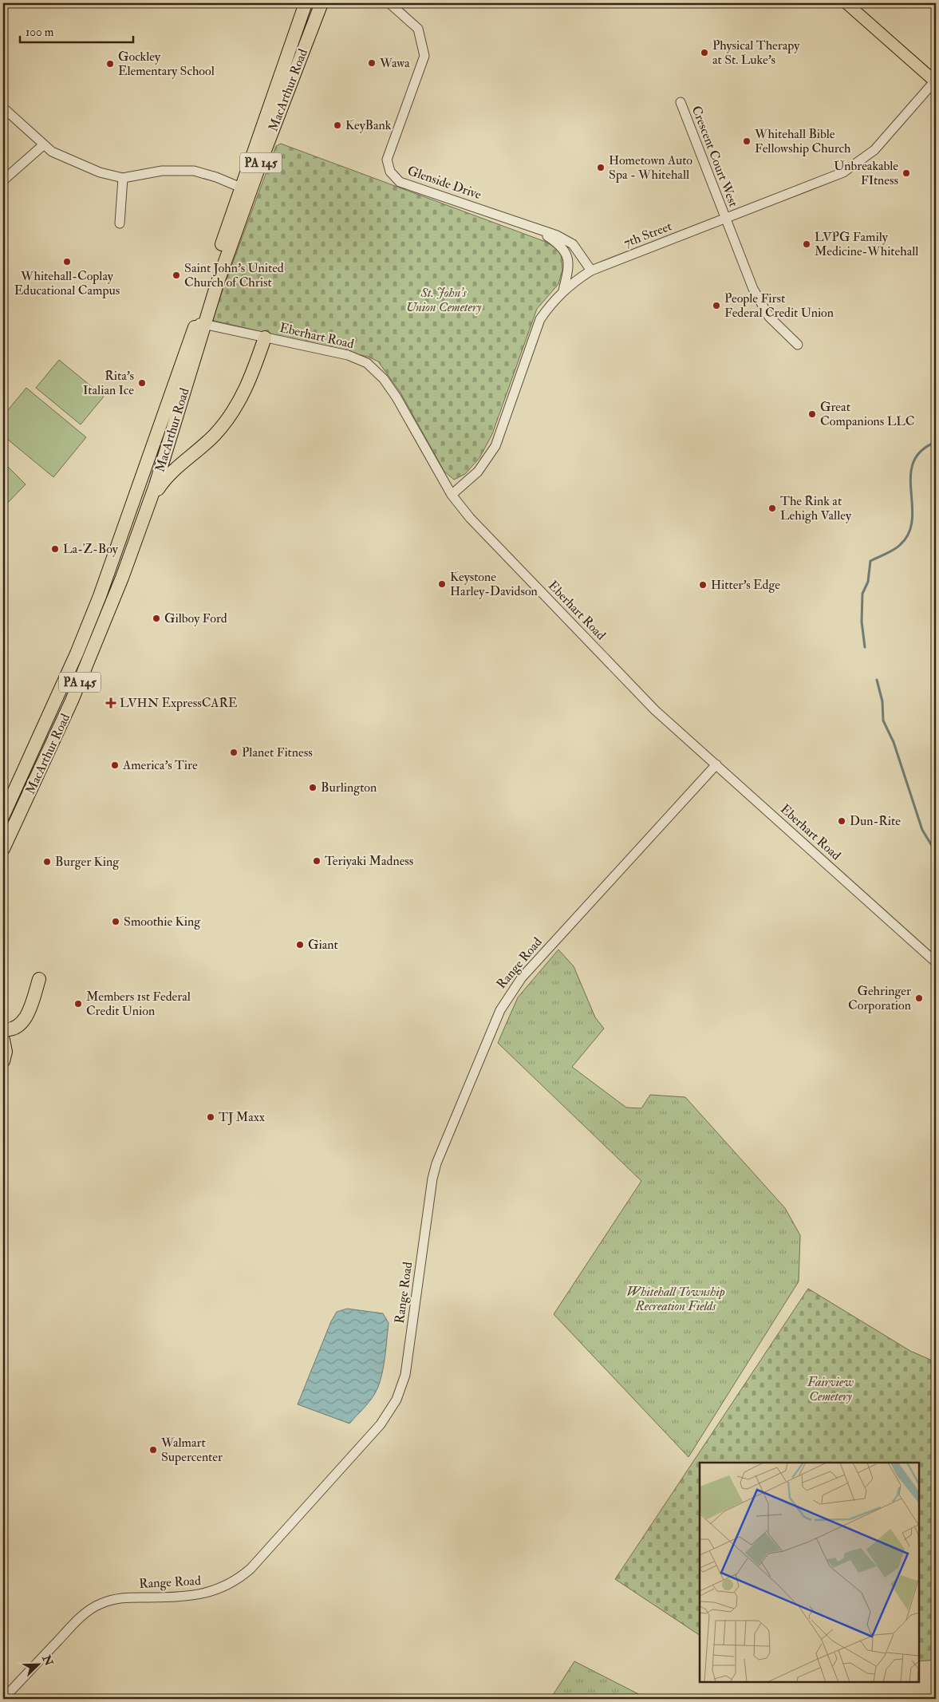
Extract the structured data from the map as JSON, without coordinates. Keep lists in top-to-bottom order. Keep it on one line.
{"streets":{"highway":["MacArthur Road","PA 145"],"street":["Crescent Court West","Glenside Drive","7th Street","Eberhart Road","Range Road"]},"crossings":[["MacArthur Road","Eberhart Road"],["Crescent Court West","7th Street"],["Glenside Drive","7th Street"],["7th Street","Eberhart Road"],["Eberhart Road","Range Road"]],"parks":["St. John's Union Cemetery","Whitehall Township Recreation Fields","Fairview Cemetery"],"places":{"other":["Physical Therapy at St. Luke's","Wawa","Gockley Elementary School","KeyBank","Whitehall Bible Fellowship Church","Hometown Auto Spa - Whitehall","Unbreakable FItness","LVPG Family Medicine-Whitehall","Whitehall-Coplay Educational Campus","Saint John's United Church of Christ","People First Federal Credit Union","Rita's Italian Ice","Great Companions LLC","The Rink at Lehigh Valley","La-Z-Boy","Keystone Harley-Davidson","Hitter's Edge","Gilboy Ford","Planet Fitness","America’s Tire","Burlington","Dun-Rite","Teriyaki Madness","Burger King","Smoothie King","Giant","Gehringer Corporation","Members 1st Federal Credit Union","TJ Maxx","Walmart Supercenter"],"health":["LVHN ExpressCARE"]},"scale_bar":"100 m","north":"top right"}
